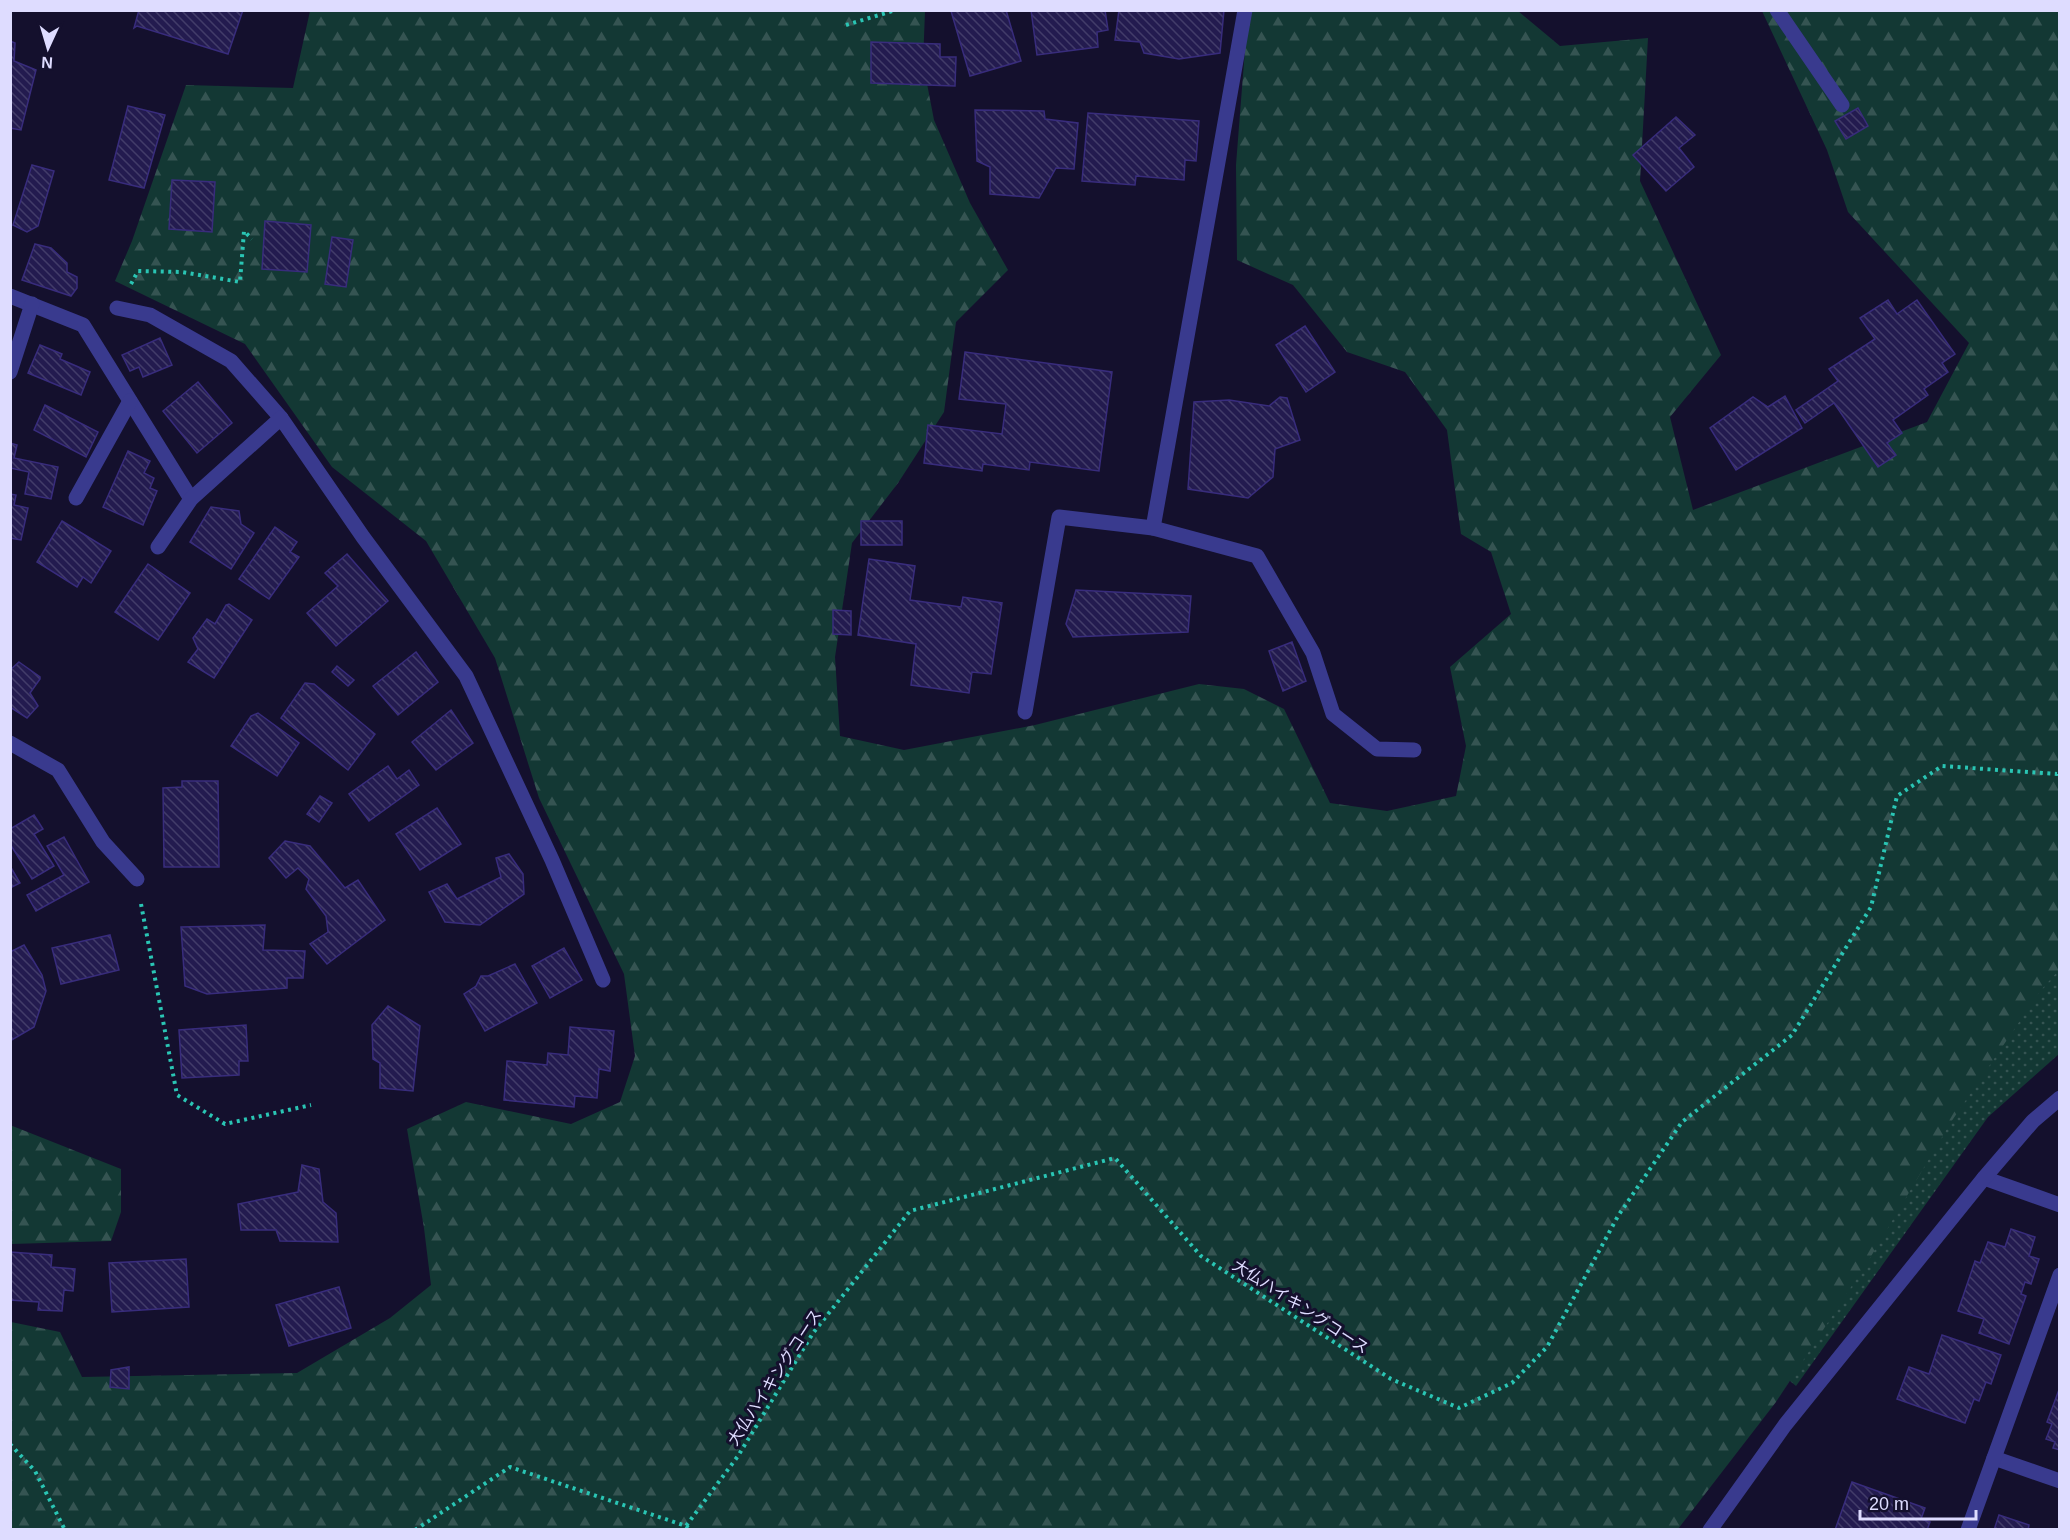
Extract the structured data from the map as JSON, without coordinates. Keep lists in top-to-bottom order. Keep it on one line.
{"streets":{"path":["大仏ハイキングコース"]},"scale_bar":"20 m","north":"bottom"}
